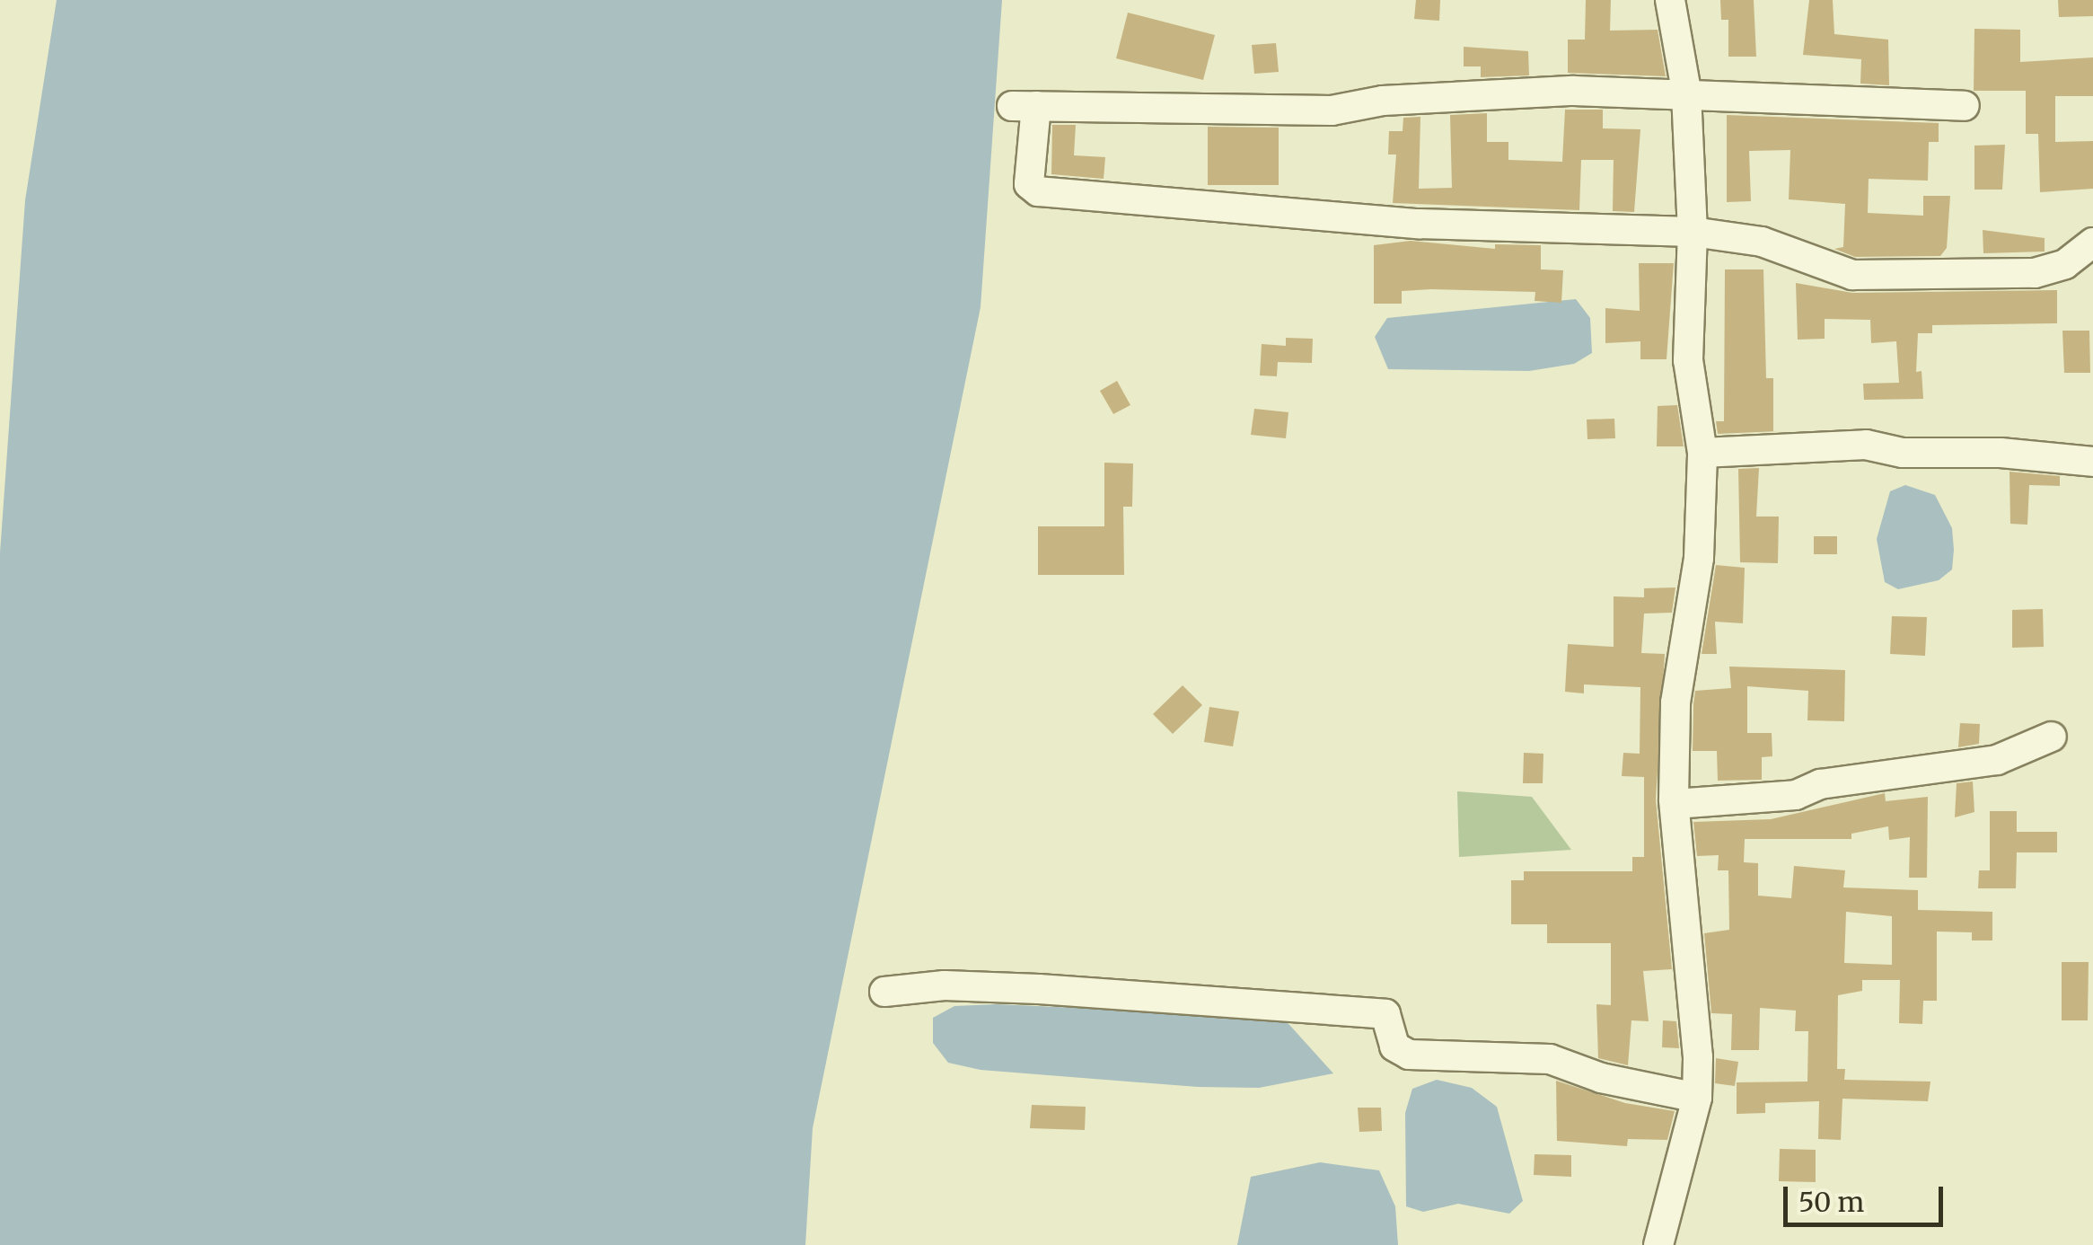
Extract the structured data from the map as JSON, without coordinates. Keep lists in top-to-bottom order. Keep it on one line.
{"scale_bar":"50 m"}
